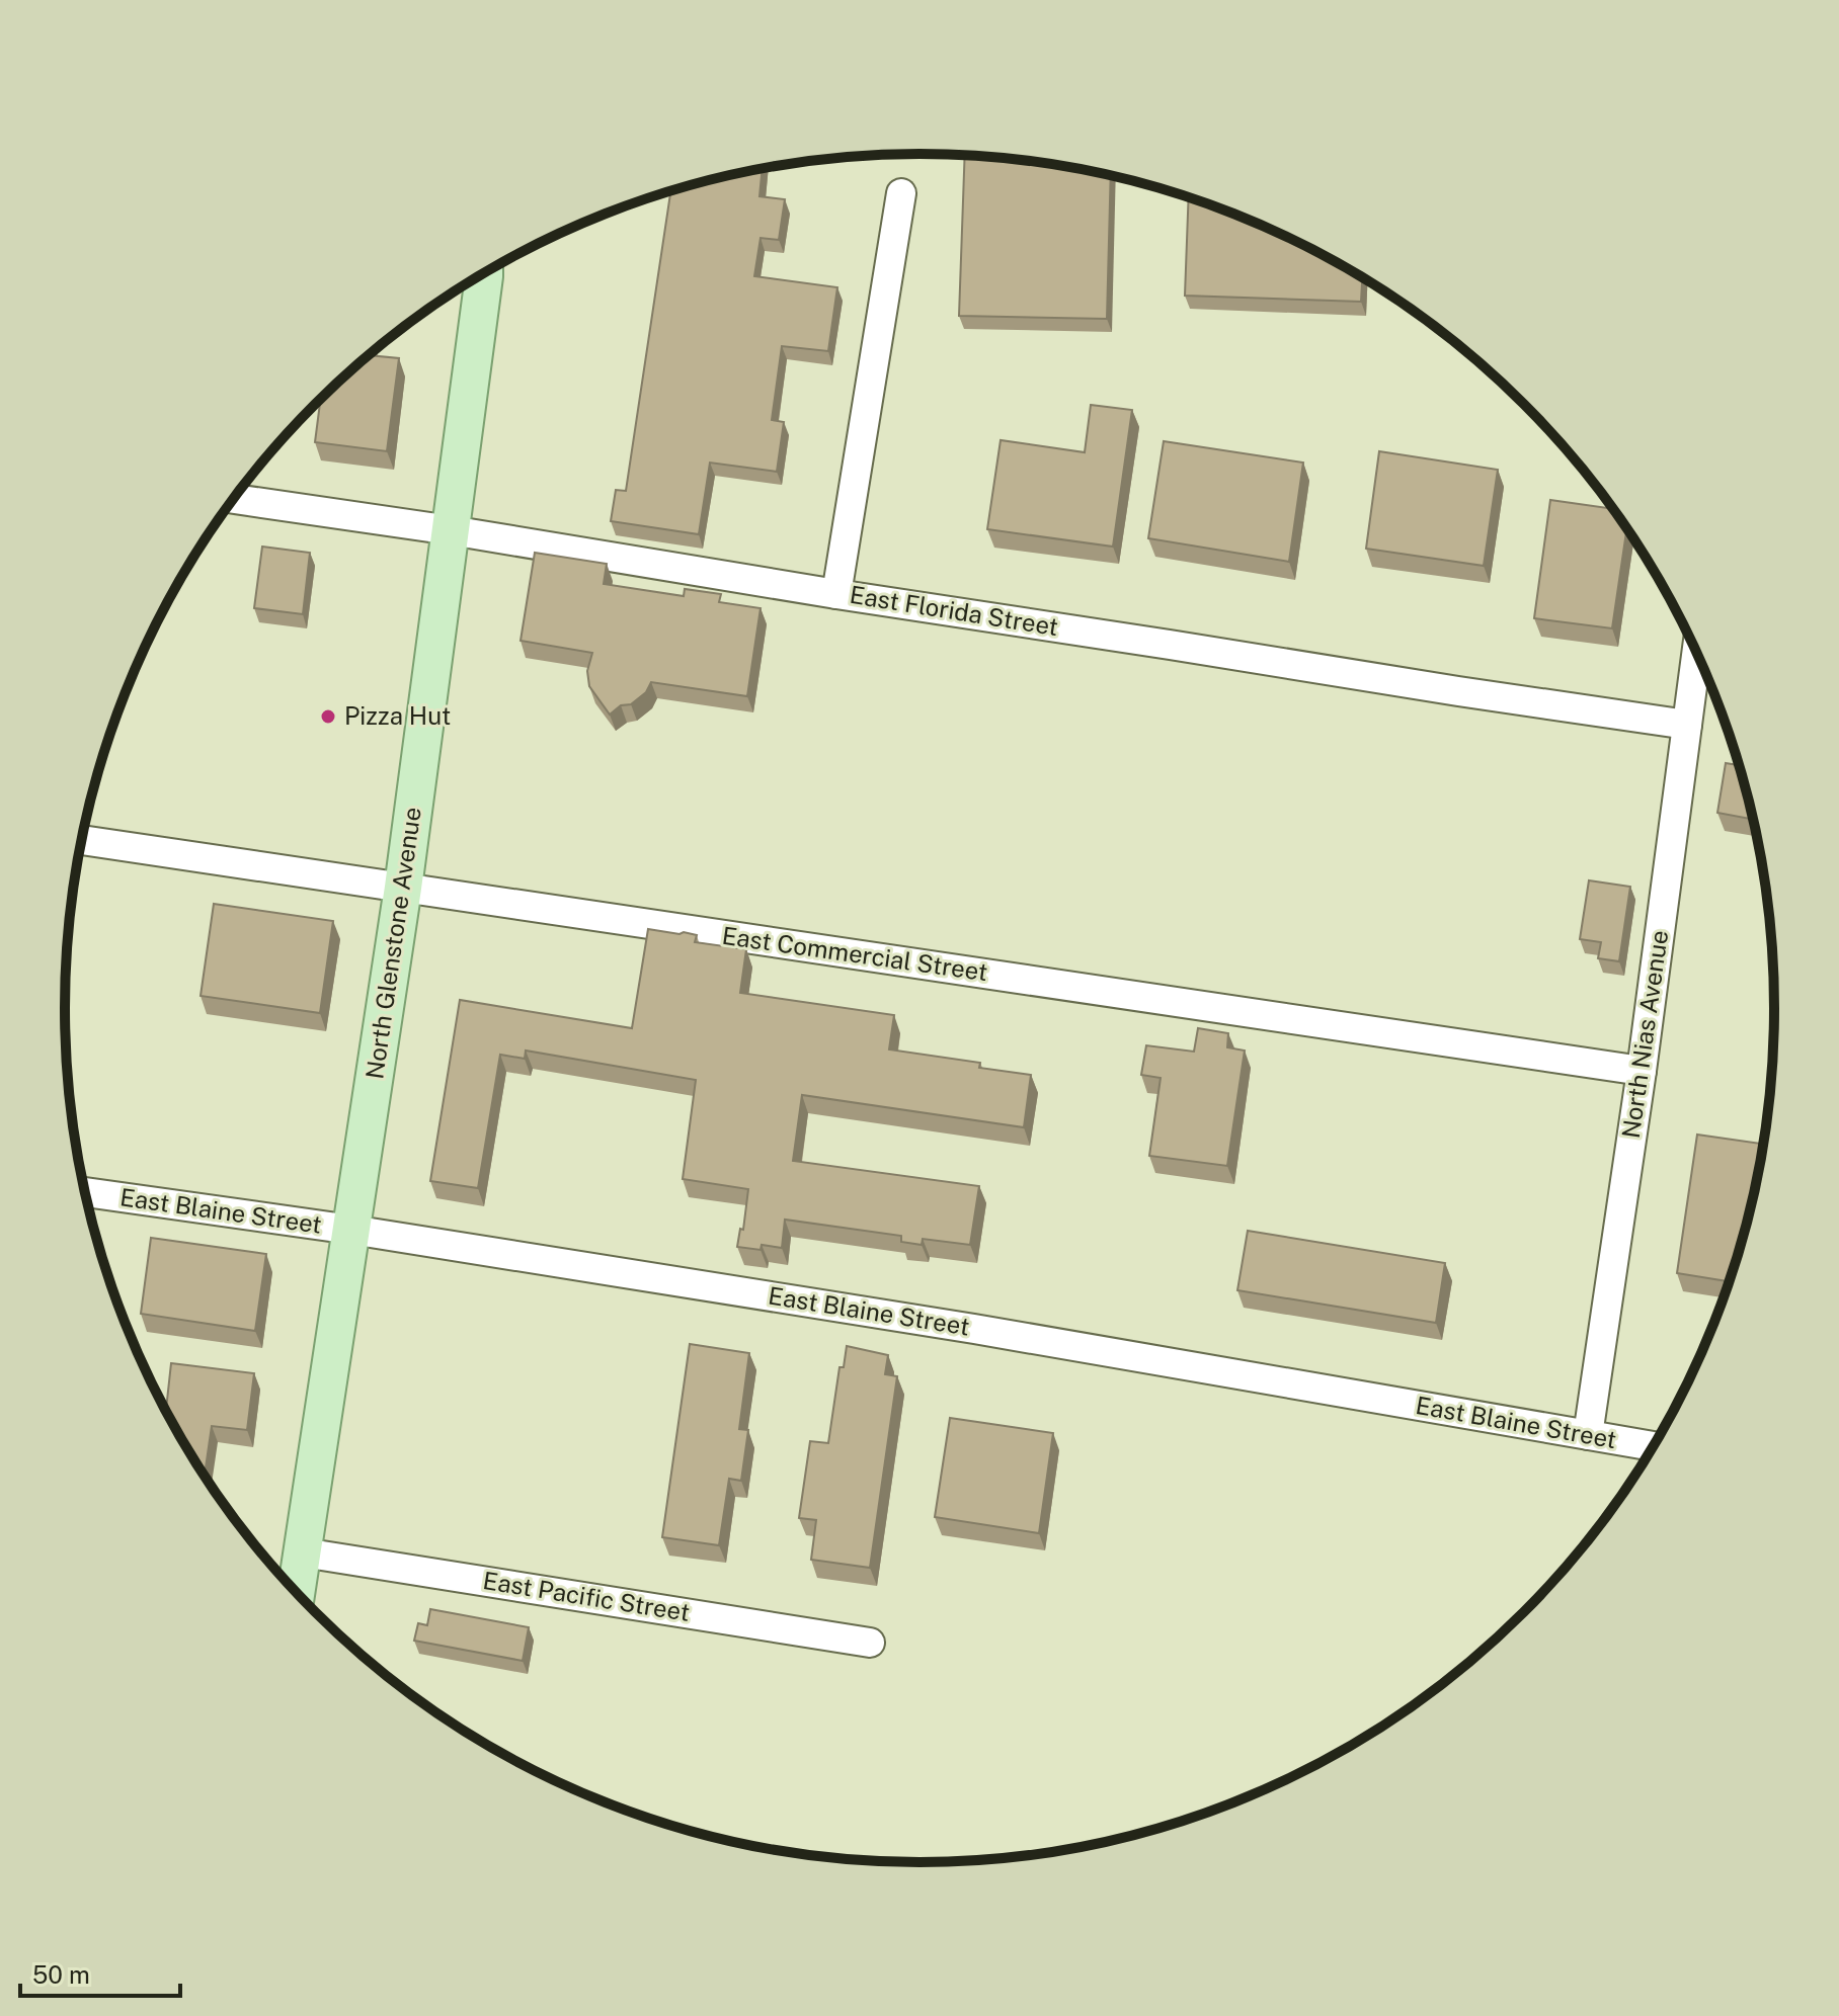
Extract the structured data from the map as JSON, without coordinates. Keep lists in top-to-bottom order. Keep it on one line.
{"streets":{"main road":["North Glenstone Avenue"],"street":["East Florida Street","East Commercial Street","North Nias Avenue","East Blaine Street","East Pacific Street"]},"crossings":[["East Florida Street","North Glenstone Avenue"],["East Florida Street","North Nias Avenue"],["North Glenstone Avenue","East Commercial Street"],["North Glenstone Avenue","East Blaine Street"],["North Glenstone Avenue","East Pacific Street"],["East Commercial Street","North Nias Avenue"],["North Nias Avenue","East Blaine Street"]],"places":["Pizza Hut"],"scale_bar":"50 m"}
